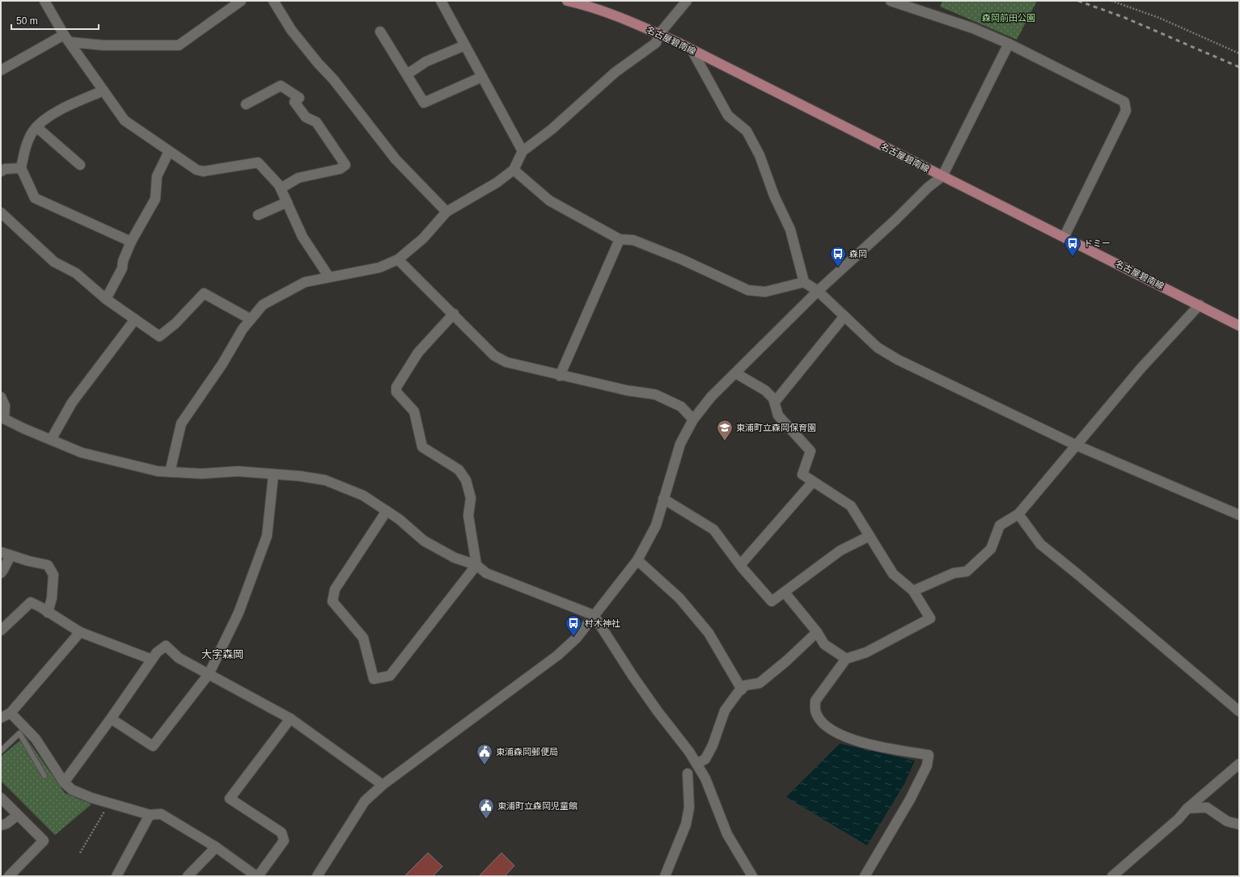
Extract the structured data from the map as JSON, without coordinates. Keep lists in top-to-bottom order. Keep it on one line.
{"streets":{"main road":["名古屋碧南線"]},"districts":["大字森岡"],"parks":["森岡前田公園"],"places":{"bus stop":["ドミー","森岡","村木神社"],"school or university":["東浦町立森岡保育園"],"public building":["東浦森岡郵便局","東浦町立森岡児童館"]},"scale_bar":"50 m"}
